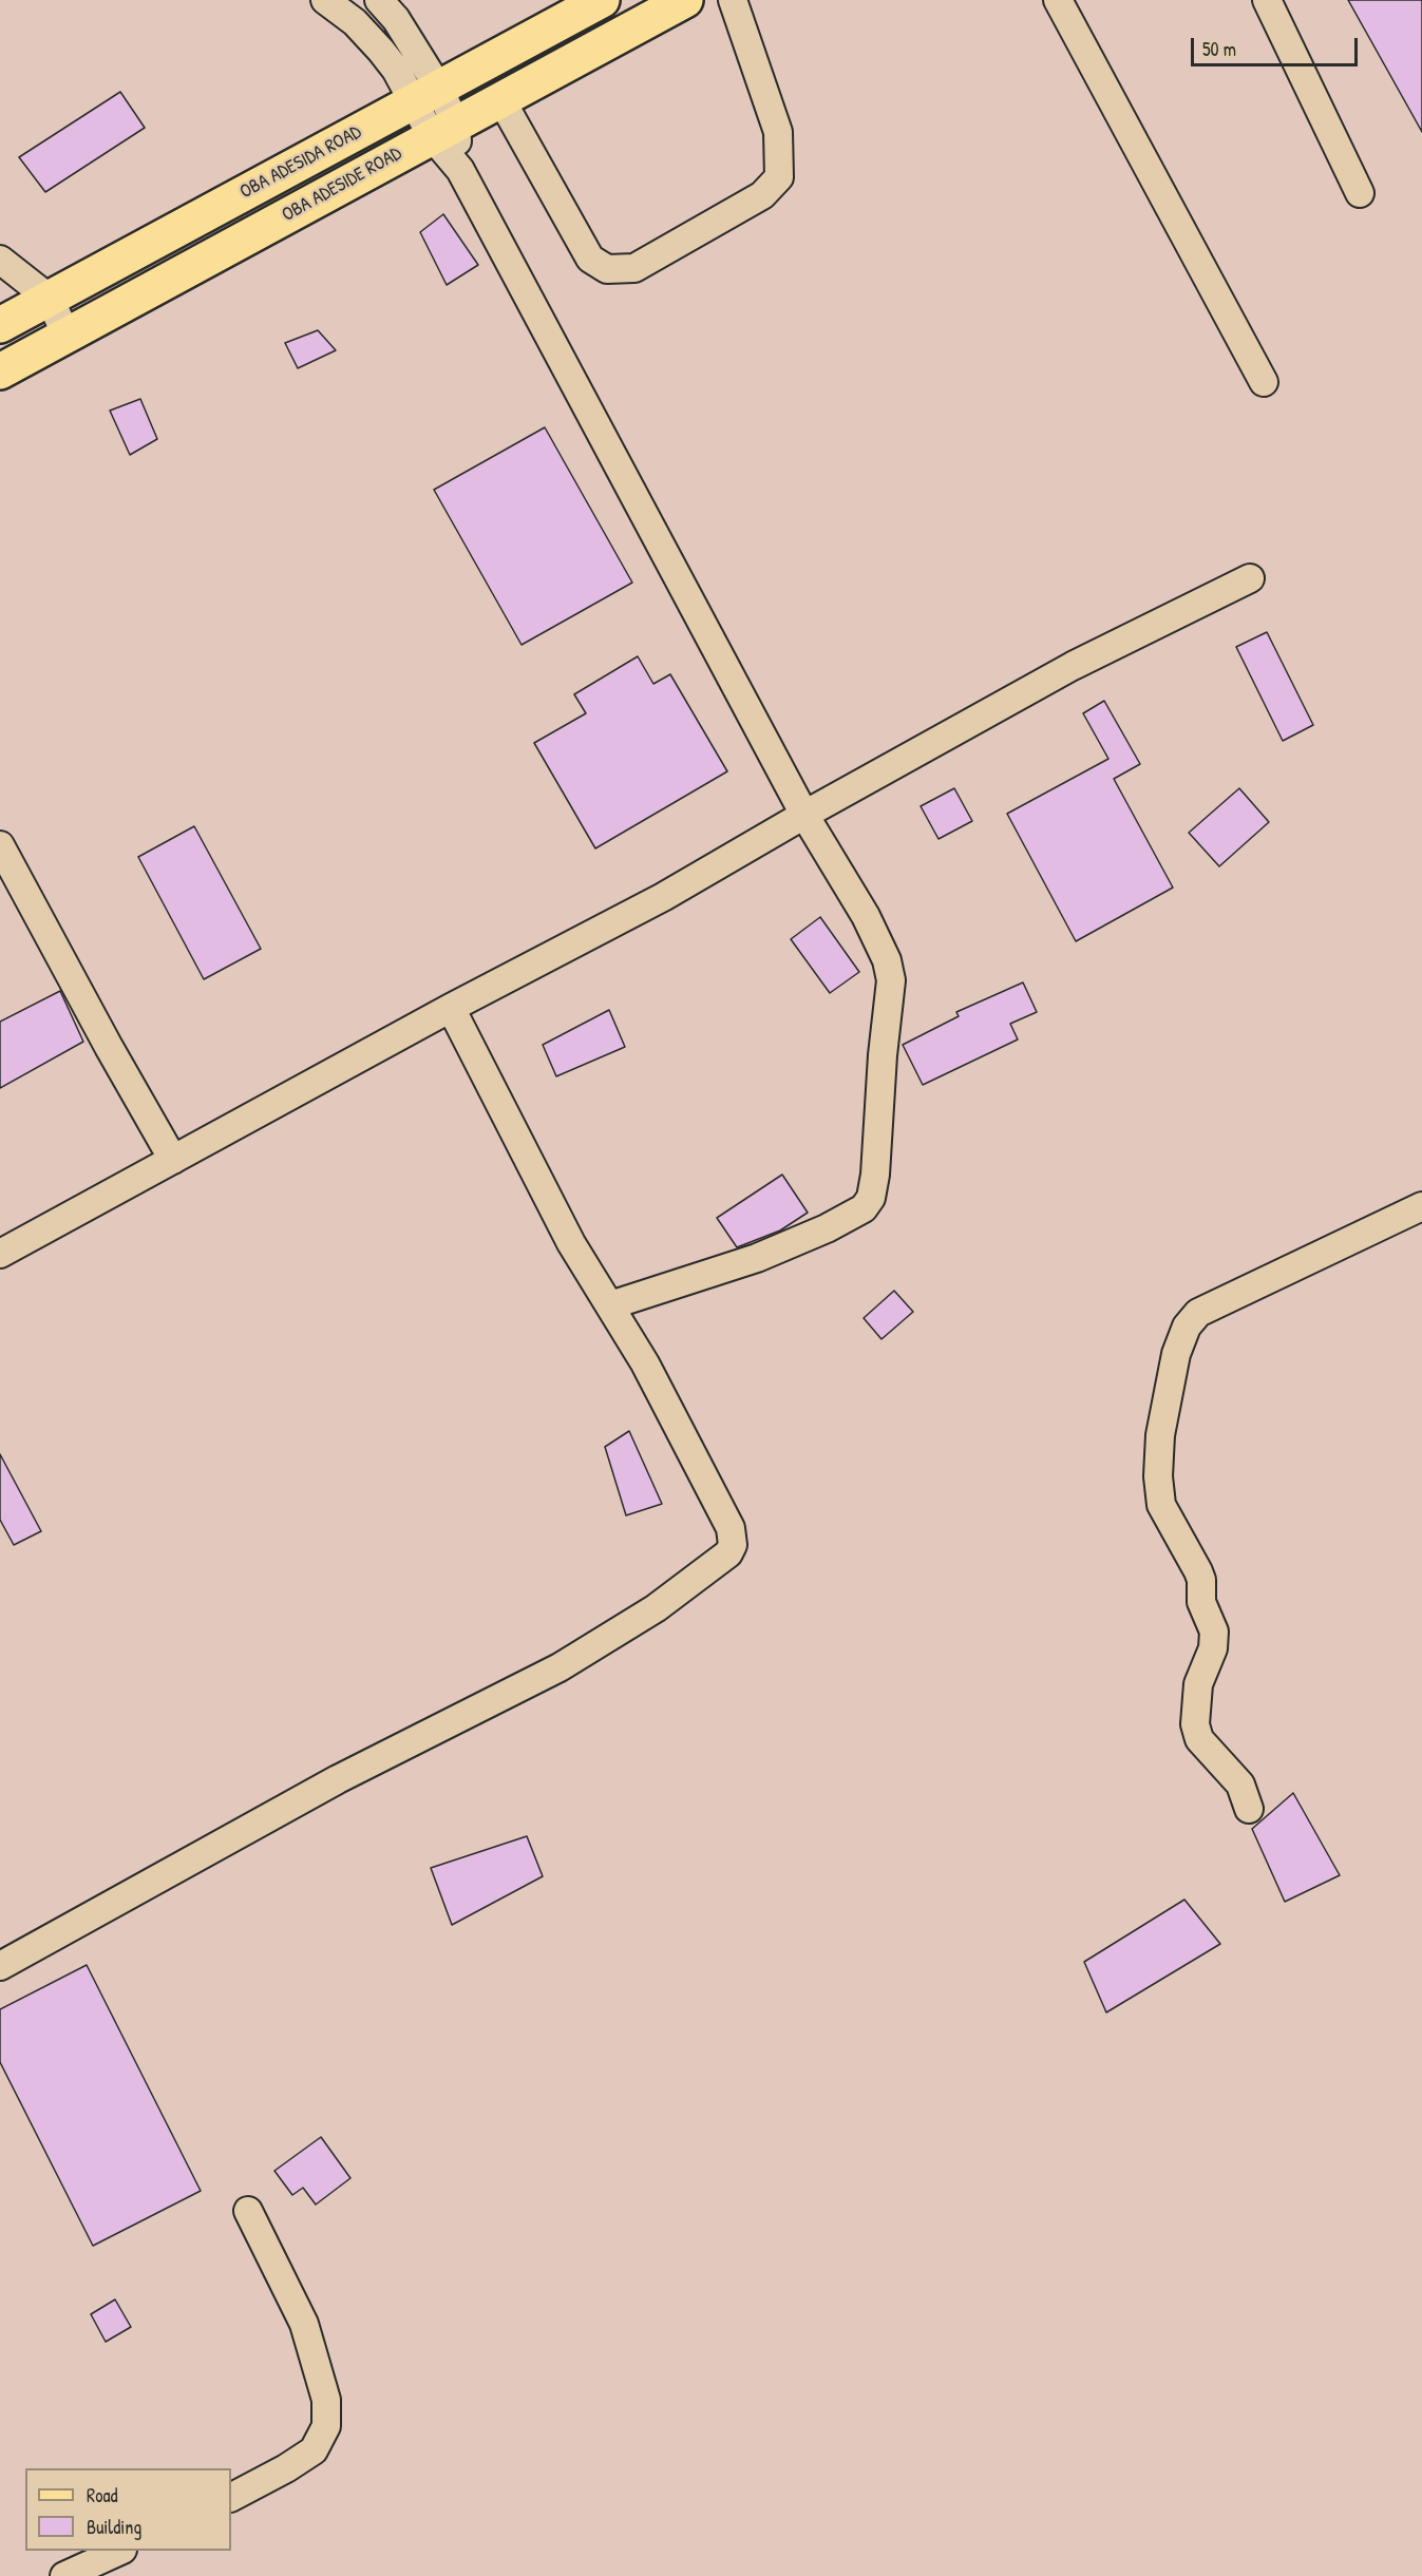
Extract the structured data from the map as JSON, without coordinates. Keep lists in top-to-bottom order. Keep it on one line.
{"streets":{"main road":["OBA ADESIDA ROAD","OBA ADESIDE ROAD"]},"legend":["Road","Building"],"scale_bar":"50 m"}
